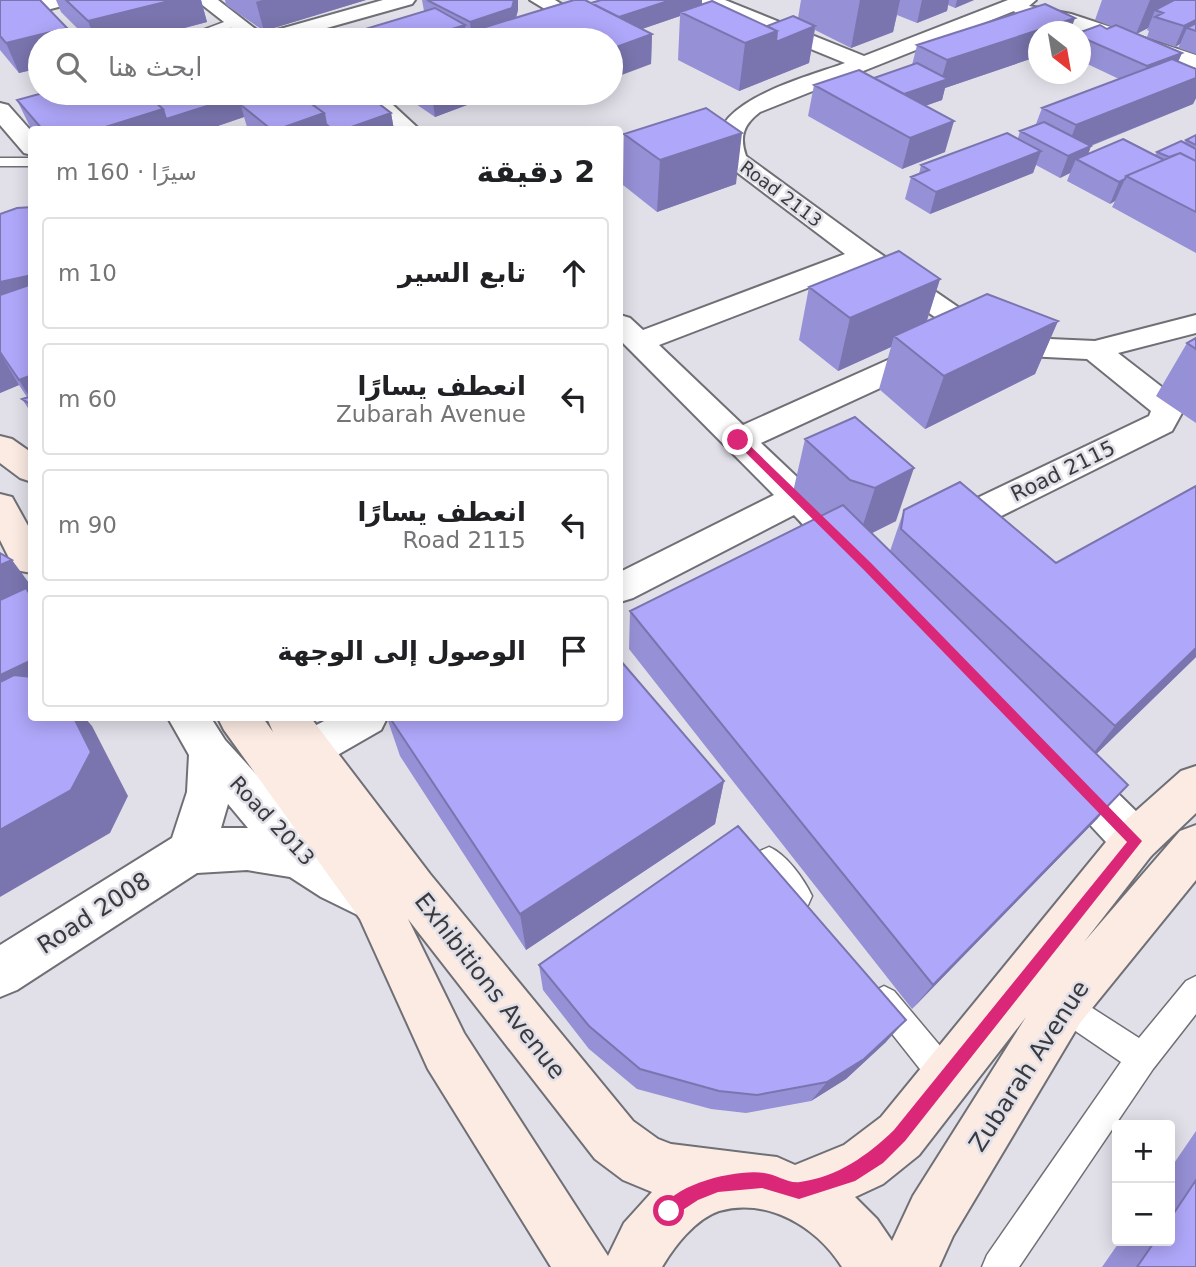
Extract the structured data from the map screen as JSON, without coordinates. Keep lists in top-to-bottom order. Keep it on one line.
{"streets":{"main road":["Exhibitions Avenue","Zubarah Avenue"],"street":["Road 2113","Road 2115","Road 2013","Road 2008"]},"crossings":[["Road 2113","Road 2115"],["Road 2013","Road 2008"],["Road 2013","Exhibitions Avenue"]],"north":"bottom right","page":{"search":"ابحث هنا","heading":["2 دقيقة","سيرًا · 160 m"],"list":[["تابع السير","10 m"],["انعطف يسارًا","Zubarah Avenue","60 m"],["انعطف يسارًا","Road 2115","90 m"],"الوصول إلى الوجهة"],"map_buttons":["+","−"]}}
